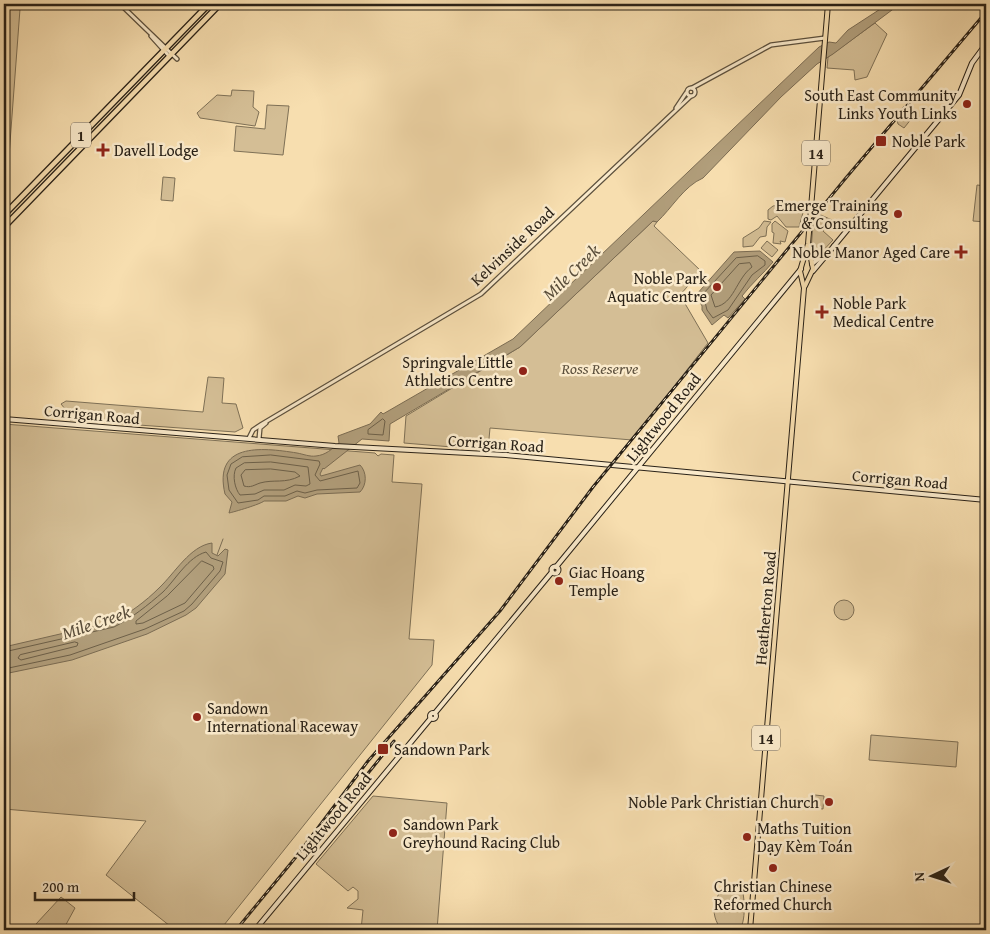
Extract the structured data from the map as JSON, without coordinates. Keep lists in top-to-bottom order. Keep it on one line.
{"streets":{"highway":["1"],"main road":["14","Corrigan Road","Lightwood Road","Heatherton Road"],"street":["Kelvinside Road"]},"crossings":[["14","Lightwood Road"],["14","Heatherton Road"],["Kelvinside Road","Corrigan Road"],["Corrigan Road","Lightwood Road"],["Corrigan Road","Heatherton Road"],["Lightwood Road","Heatherton Road"]],"water":["Mile Creek"],"parks":["Ross Reserve"],"places":{"other":["South East Community Links Youth Links","Emerge Training & Consulting","Noble Park Aquatic Centre","Springvale Little Athletics Centre","Giac Hoang Temple","Sandown International Raceway","Noble Park Christian Church","Sandown Park Greyhound Racing Club","Maths Tuition Dạy Kèm Toán","Christian Chinese Reformed Church"],"transit":["Noble Park","Sandown Park"],"health":["Davell Lodge","Noble Manor Aged Care","Noble Park Medical Centre"]},"scale_bar":"200 m","north":"left"}
